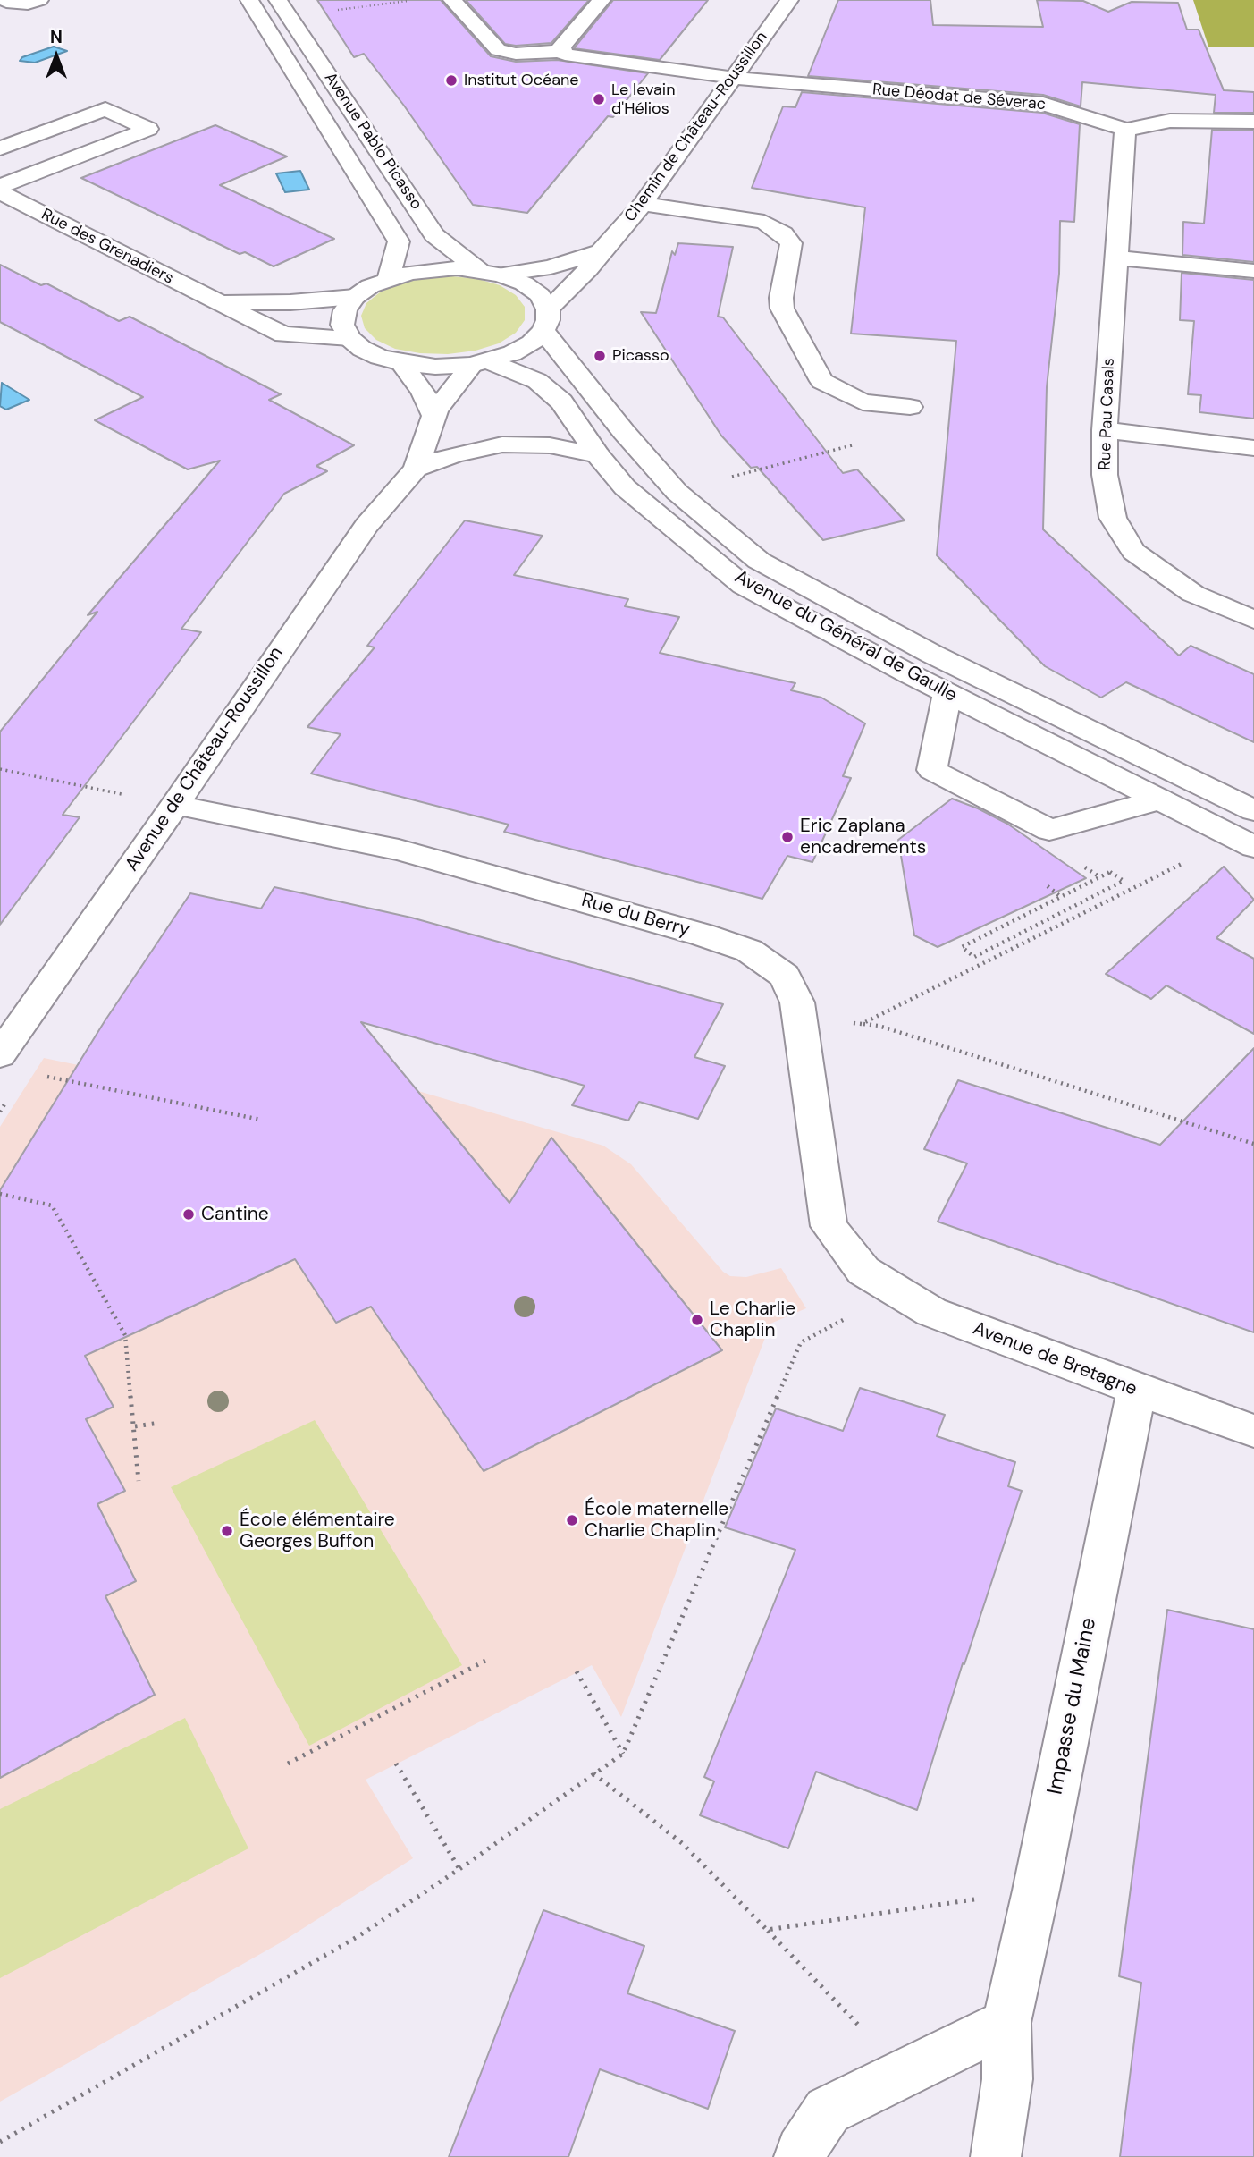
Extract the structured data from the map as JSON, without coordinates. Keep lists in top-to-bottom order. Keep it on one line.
{"streets":{"street":["Rue Déodat de Séverac","Chemin de Château-Roussillon","Avenue Pablo Picasso","Rue des Grenadiers","Rue Pau Casals","Avenue du Général de Gaulle","Avenue de Château-Roussillon","Rue du Berry","Avenue de Bretagne","Impasse du Maine"]},"crossings":[["Rue Déodat de Séverac","Chemin de Château-Roussillon"],["Rue Déodat de Séverac","Rue Pau Casals"],["Chemin de Château-Roussillon","Avenue du Général de Gaulle"],["Chemin de Château-Roussillon","Avenue de Château-Roussillon"],["Avenue Pablo Picasso","Avenue du Général de Gaulle"],["Avenue du Général de Gaulle","Avenue de Château-Roussillon"],["Avenue de Château-Roussillon","Rue du Berry"],["Rue du Berry","Avenue de Bretagne"],["Avenue de Bretagne","Impasse du Maine"]],"places":["Institut Océane","Le levain d'Hélios","Picasso","Eric Zaplana encadrements","Cantine","Le Charlie Chaplin","École maternelle Charlie Chaplin","École élémentaire Georges Buffon"],"north":"top"}
